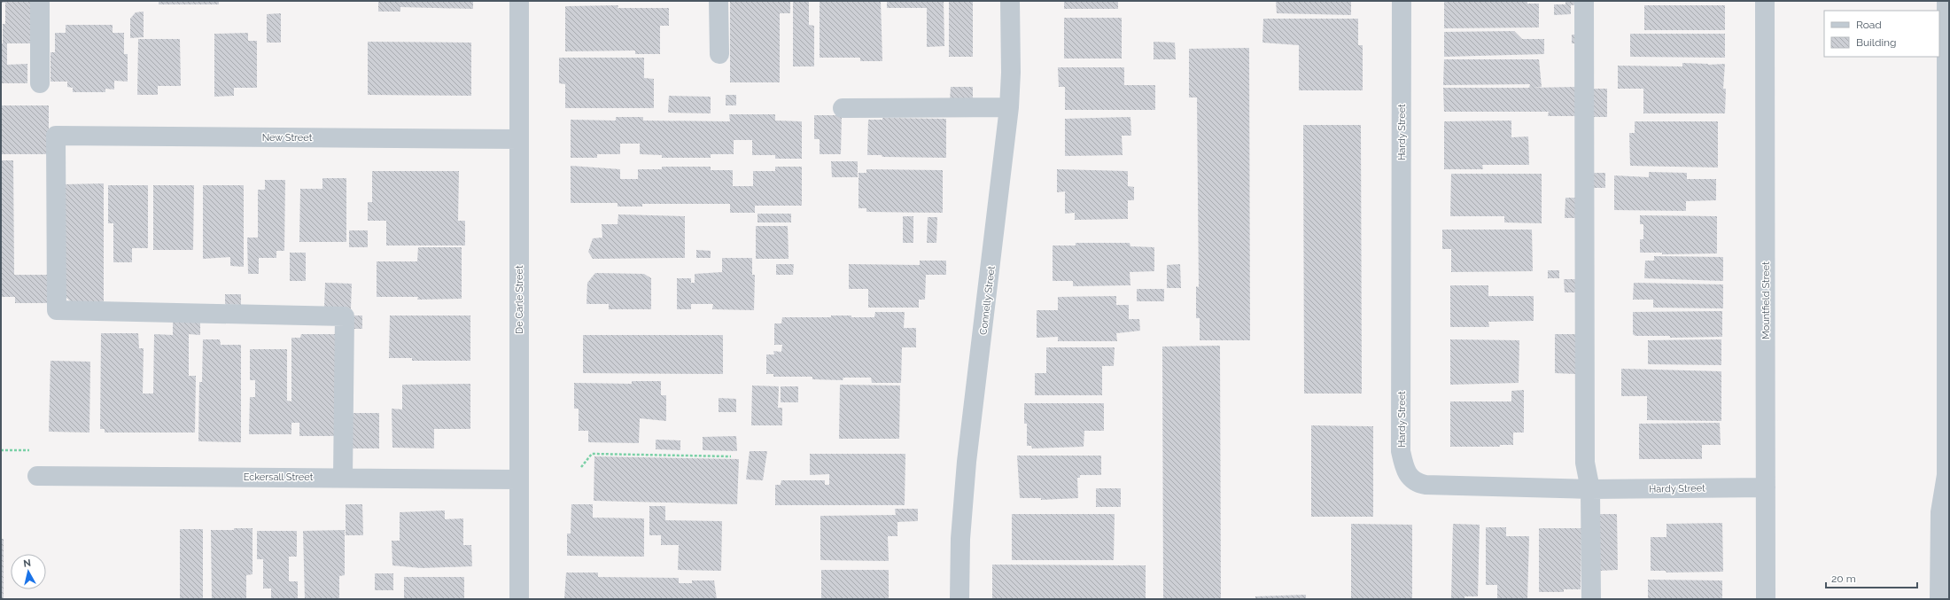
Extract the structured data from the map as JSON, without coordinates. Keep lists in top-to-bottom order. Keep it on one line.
{"streets":{"street":["Hardy Street","New Street","De Carle Street","Connelly Street","Mountfield Street","Eckersall Street"]},"crossings":[["Hardy Street","Mountfield Street"],["New Street","De Carle Street"],["New Street","Eckersall Street"],["De Carle Street","Eckersall Street"]],"legend":["Road","Building"],"scale_bar":"20 m","north":"top"}
